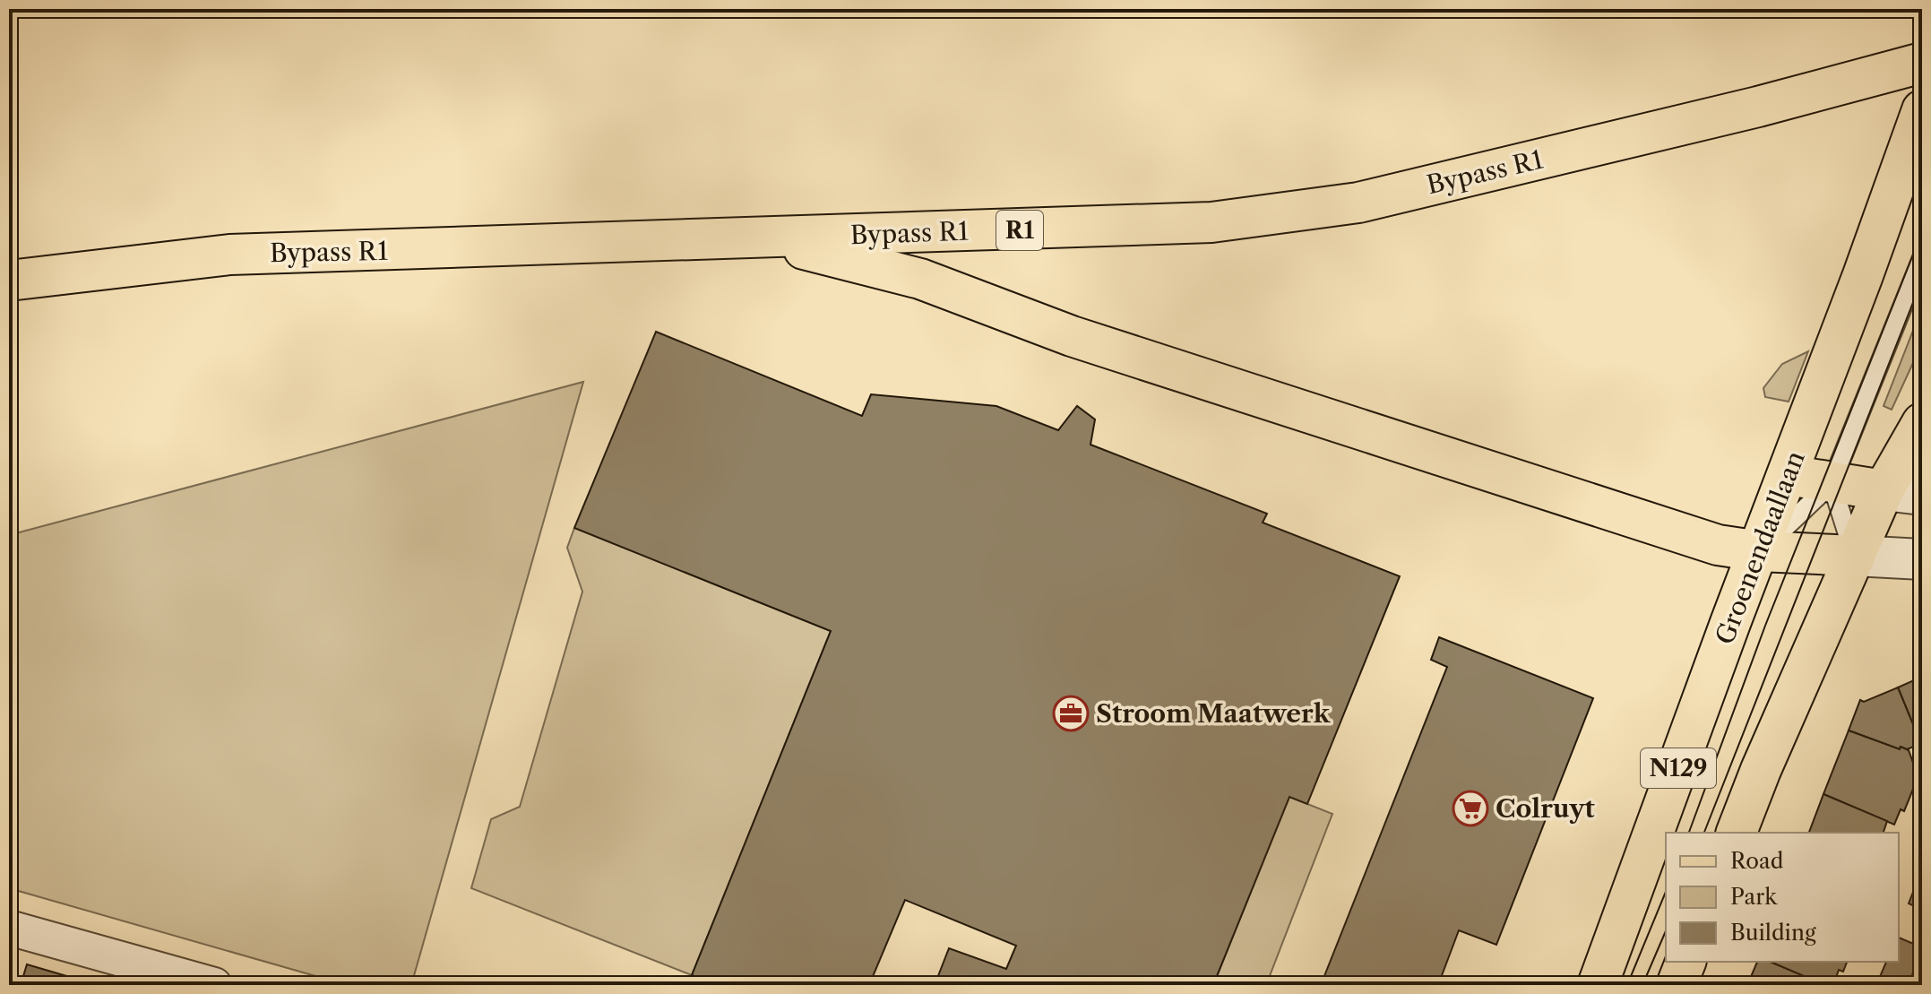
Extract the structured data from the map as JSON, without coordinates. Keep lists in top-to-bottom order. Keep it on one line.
{"streets":{"main road":["Bypass R1","R1","Groenendaallaan","N129"]},"places":{"office":["Stroom Maatwerk"],"supermarket":["Colruyt"]},"legend":["Road","Park","Building"]}
